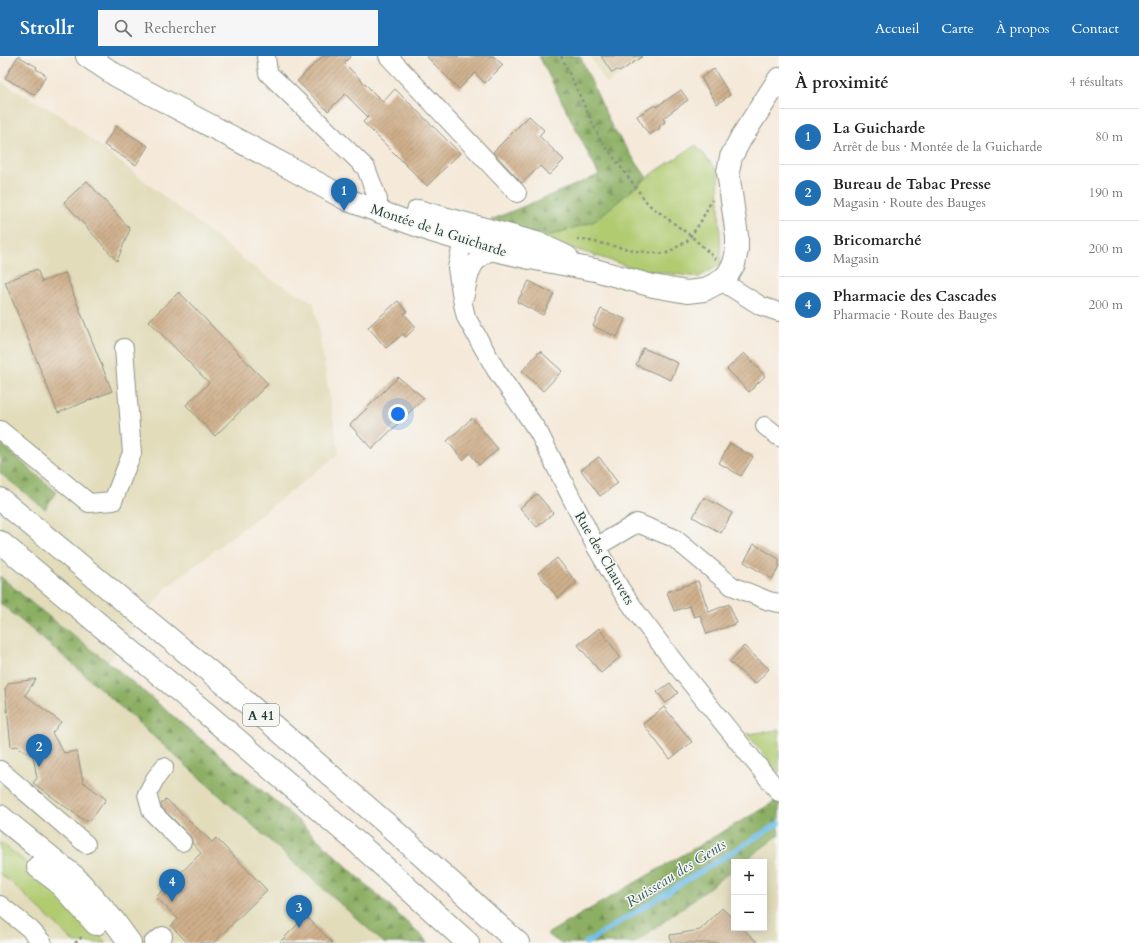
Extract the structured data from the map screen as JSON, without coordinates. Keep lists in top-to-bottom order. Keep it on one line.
{"streets":{"main road":["Montée de la Guicharde","A 41"],"street":["Rue des Chauvets"]},"crossings":[["Montée de la Guicharde","Rue des Chauvets"]],"water":["Ruisseau des Gents"],"page":{"header":"Strollr","search":"Rechercher","nav":["Accueil","Carte","À propos","Contact"],"heading":["À proximité","4 résultats"],"list":[{"mark":"1","name":"La Guicharde","note":"Arrêt de bus · Montée de la Guicharde","value":"80 m"},{"mark":"2","name":"Bureau de Tabac Presse","note":"Magasin · Route des Bauges","value":"190 m"},{"mark":"3","name":"Bricomarché","note":"Magasin","value":"200 m"},{"mark":"4","name":"Pharmacie des Cascades","note":"Pharmacie · Route des Bauges","value":"200 m"}],"pins":["1","2","4","3"],"map_buttons":["+","−"]}}
